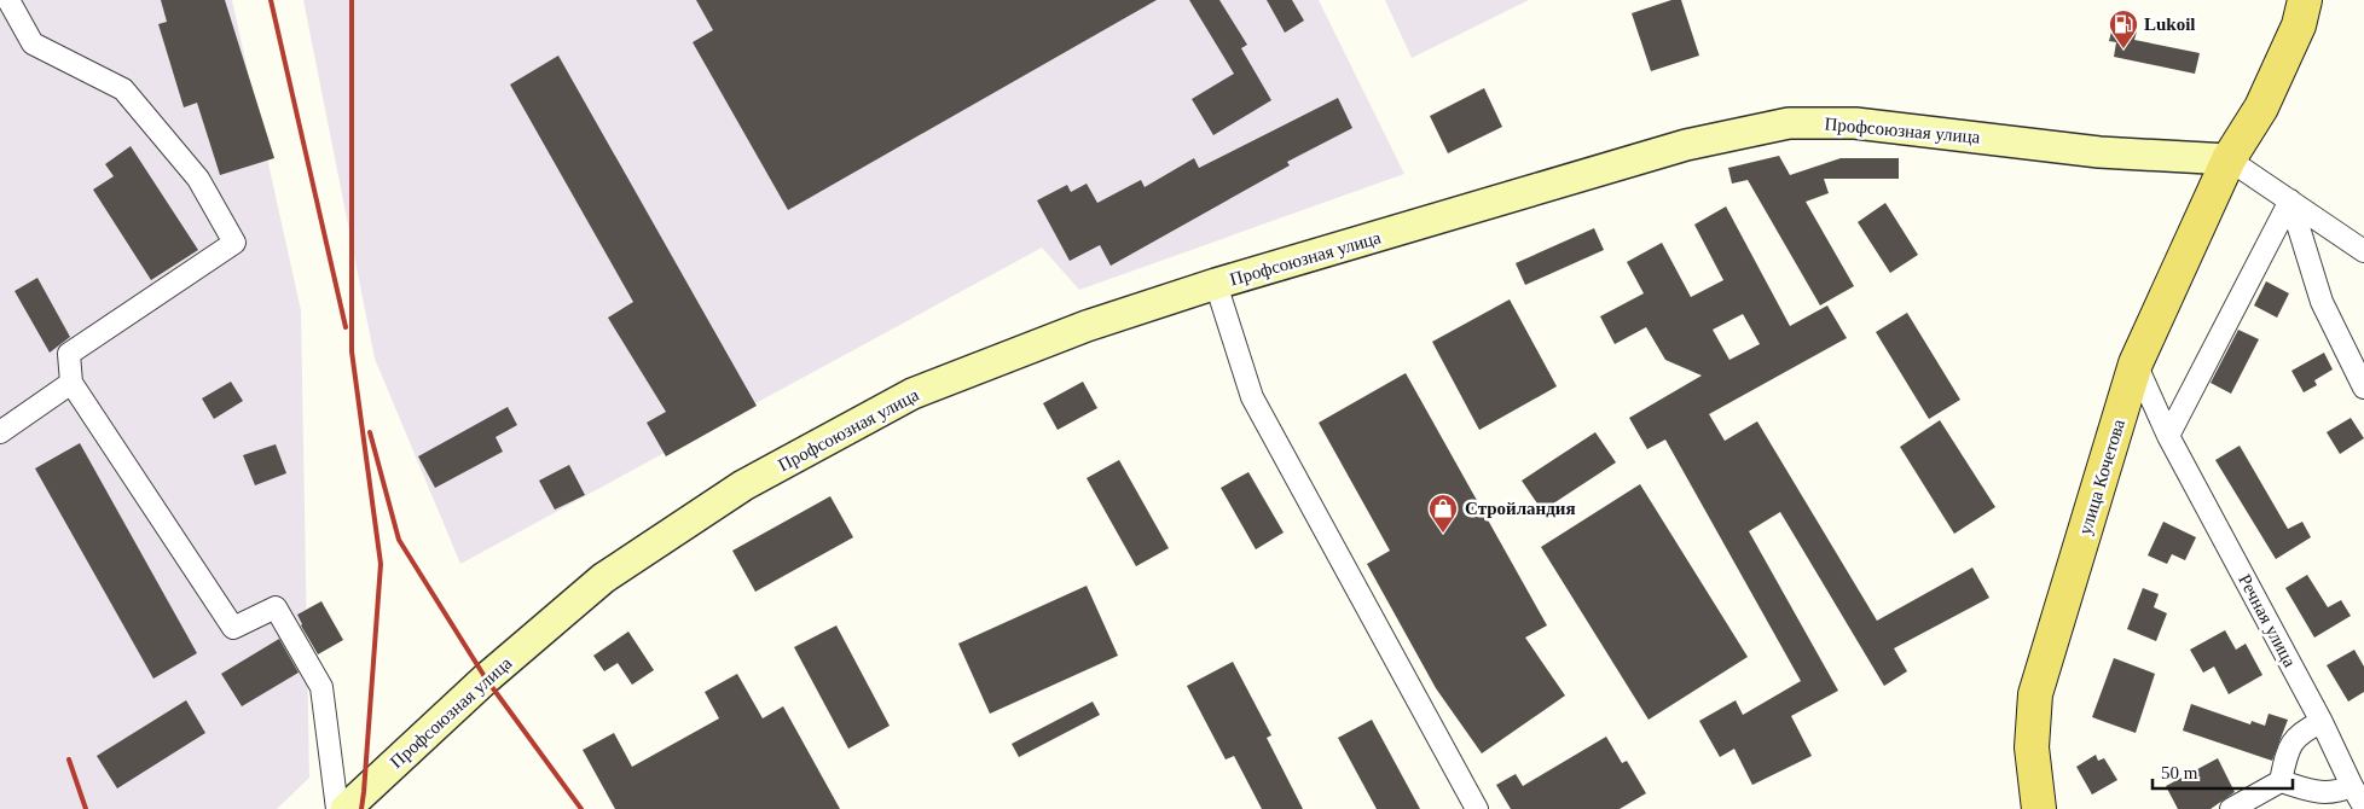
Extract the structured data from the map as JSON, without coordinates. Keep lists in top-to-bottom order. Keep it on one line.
{"streets":{"main road":["Профсоюзная улица","улица Кочетова"],"street":["Речная улица"]},"crossings":[["Профсоюзная улица","улица Кочетова"],["улица Кочетова","Речная улица"]],"places":{"fuel station":["Lukoil"],"shop":["Стройландия"]},"scale_bar":"50 m"}
